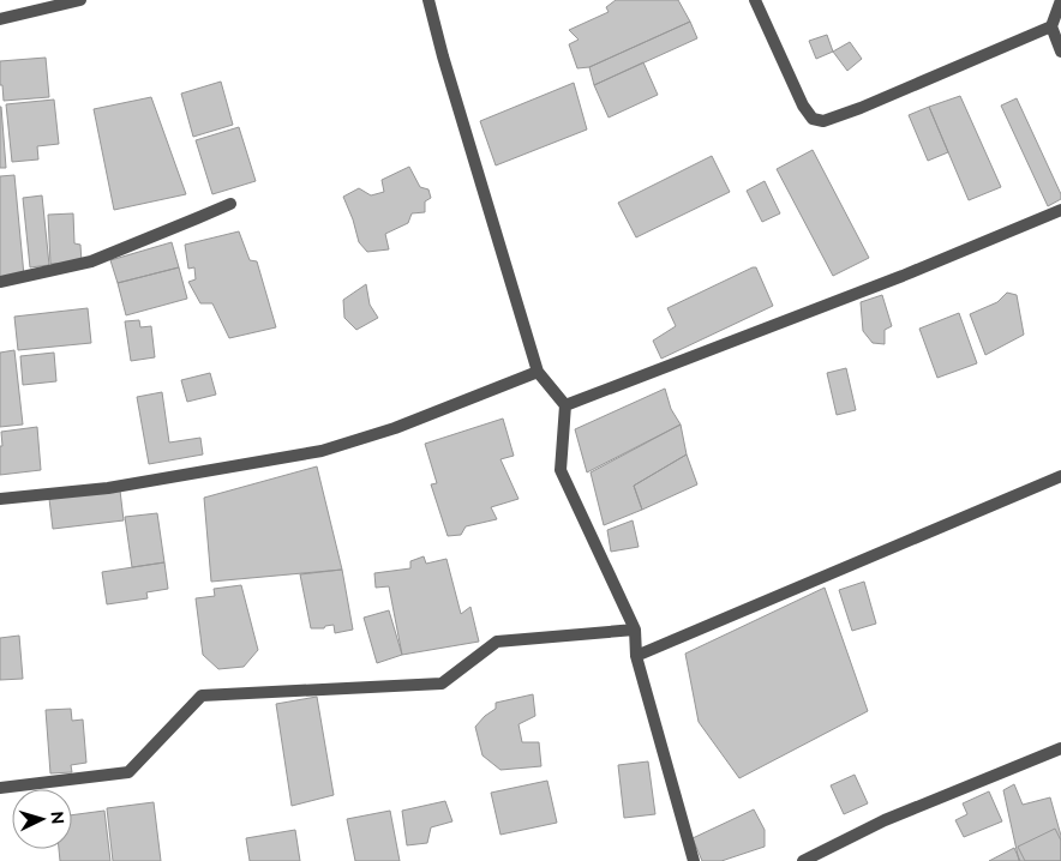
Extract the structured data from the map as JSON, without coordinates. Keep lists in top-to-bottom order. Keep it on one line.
{"north":"right"}
